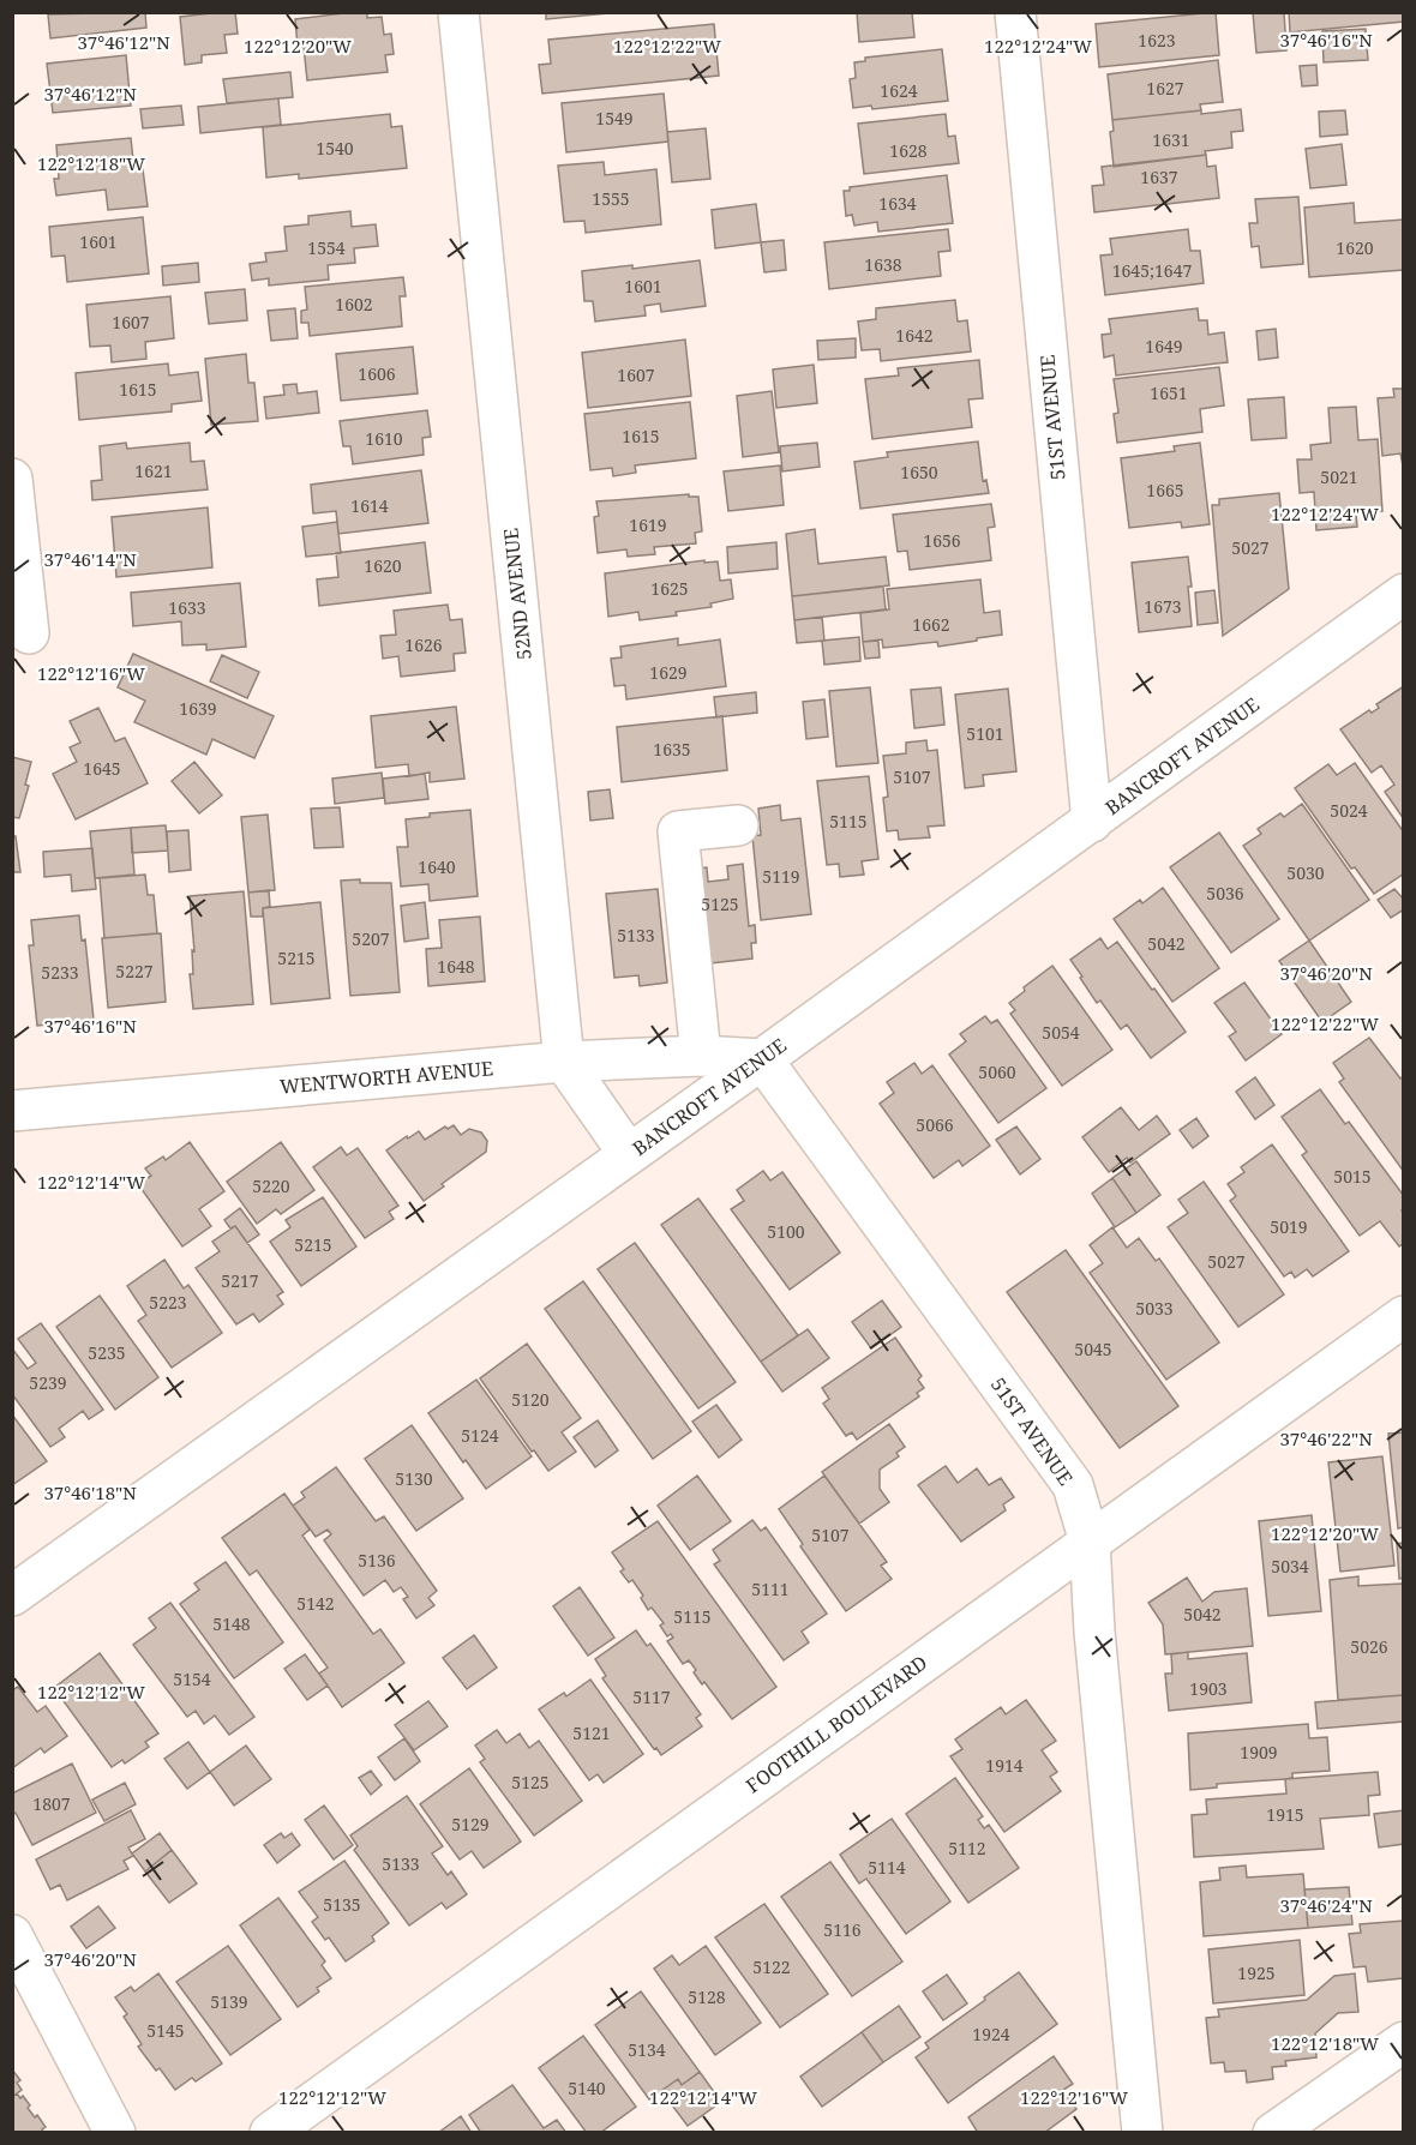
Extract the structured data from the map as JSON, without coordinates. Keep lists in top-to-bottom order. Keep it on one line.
{"streets":{"street":["51ST AVENUE","52ND AVENUE","BANCROFT AVENUE","WENTWORTH AVENUE","FOOTHILL BOULEVARD"]},"crossings":[["51ST AVENUE","BANCROFT AVENUE"],["51ST AVENUE","WENTWORTH AVENUE"],["51ST AVENUE","FOOTHILL BOULEVARD"],["52ND AVENUE","BANCROFT AVENUE"],["52ND AVENUE","WENTWORTH AVENUE"],["BANCROFT AVENUE","WENTWORTH AVENUE"]],"house_numbers":["1623","1627","1624","1549","1631","1540","1628","1637","1555","1634","1601","1554","1620","1638","1645;1647","1601","1602","1607","1642","1649","1606","1607","1615","1651","1615","1610","1621","1650","5021","1665","1614","1619","1656","5027","1620","1625","1673","1633","1662","1626","1629","1639","5101","1635","1645","5107","5024","5115","1640","5030","5119","5036","5125","5133","5207","5042","5215","1648","5227","5233","5054","5060","5066","5015","5220","5019","5100","5215","5027","5217","5223","5033","5045","5235","5239","5120","5124","5130","5107","5136","5034","5111","5142","5042","5115","5148","5026","5154","1903","5117","5121","1909","1914","5125","1807","1915","5129","5112","5133","5114","5135","5116","5122","1925","5128","5139","5145","1924","5134","5140"],"coordinates":["37°46'16\"N","37°46'12\"N","122°12'20\"W","122°12'22\"W","122°12'24\"W","122°12'18\"W","37°46'14\"N","122°12'16\"W","37°46'20\"N","122°12'14\"W","37°46'22\"N","37°46'18\"N","122°12'12\"W","37°46'24\"N"]}
